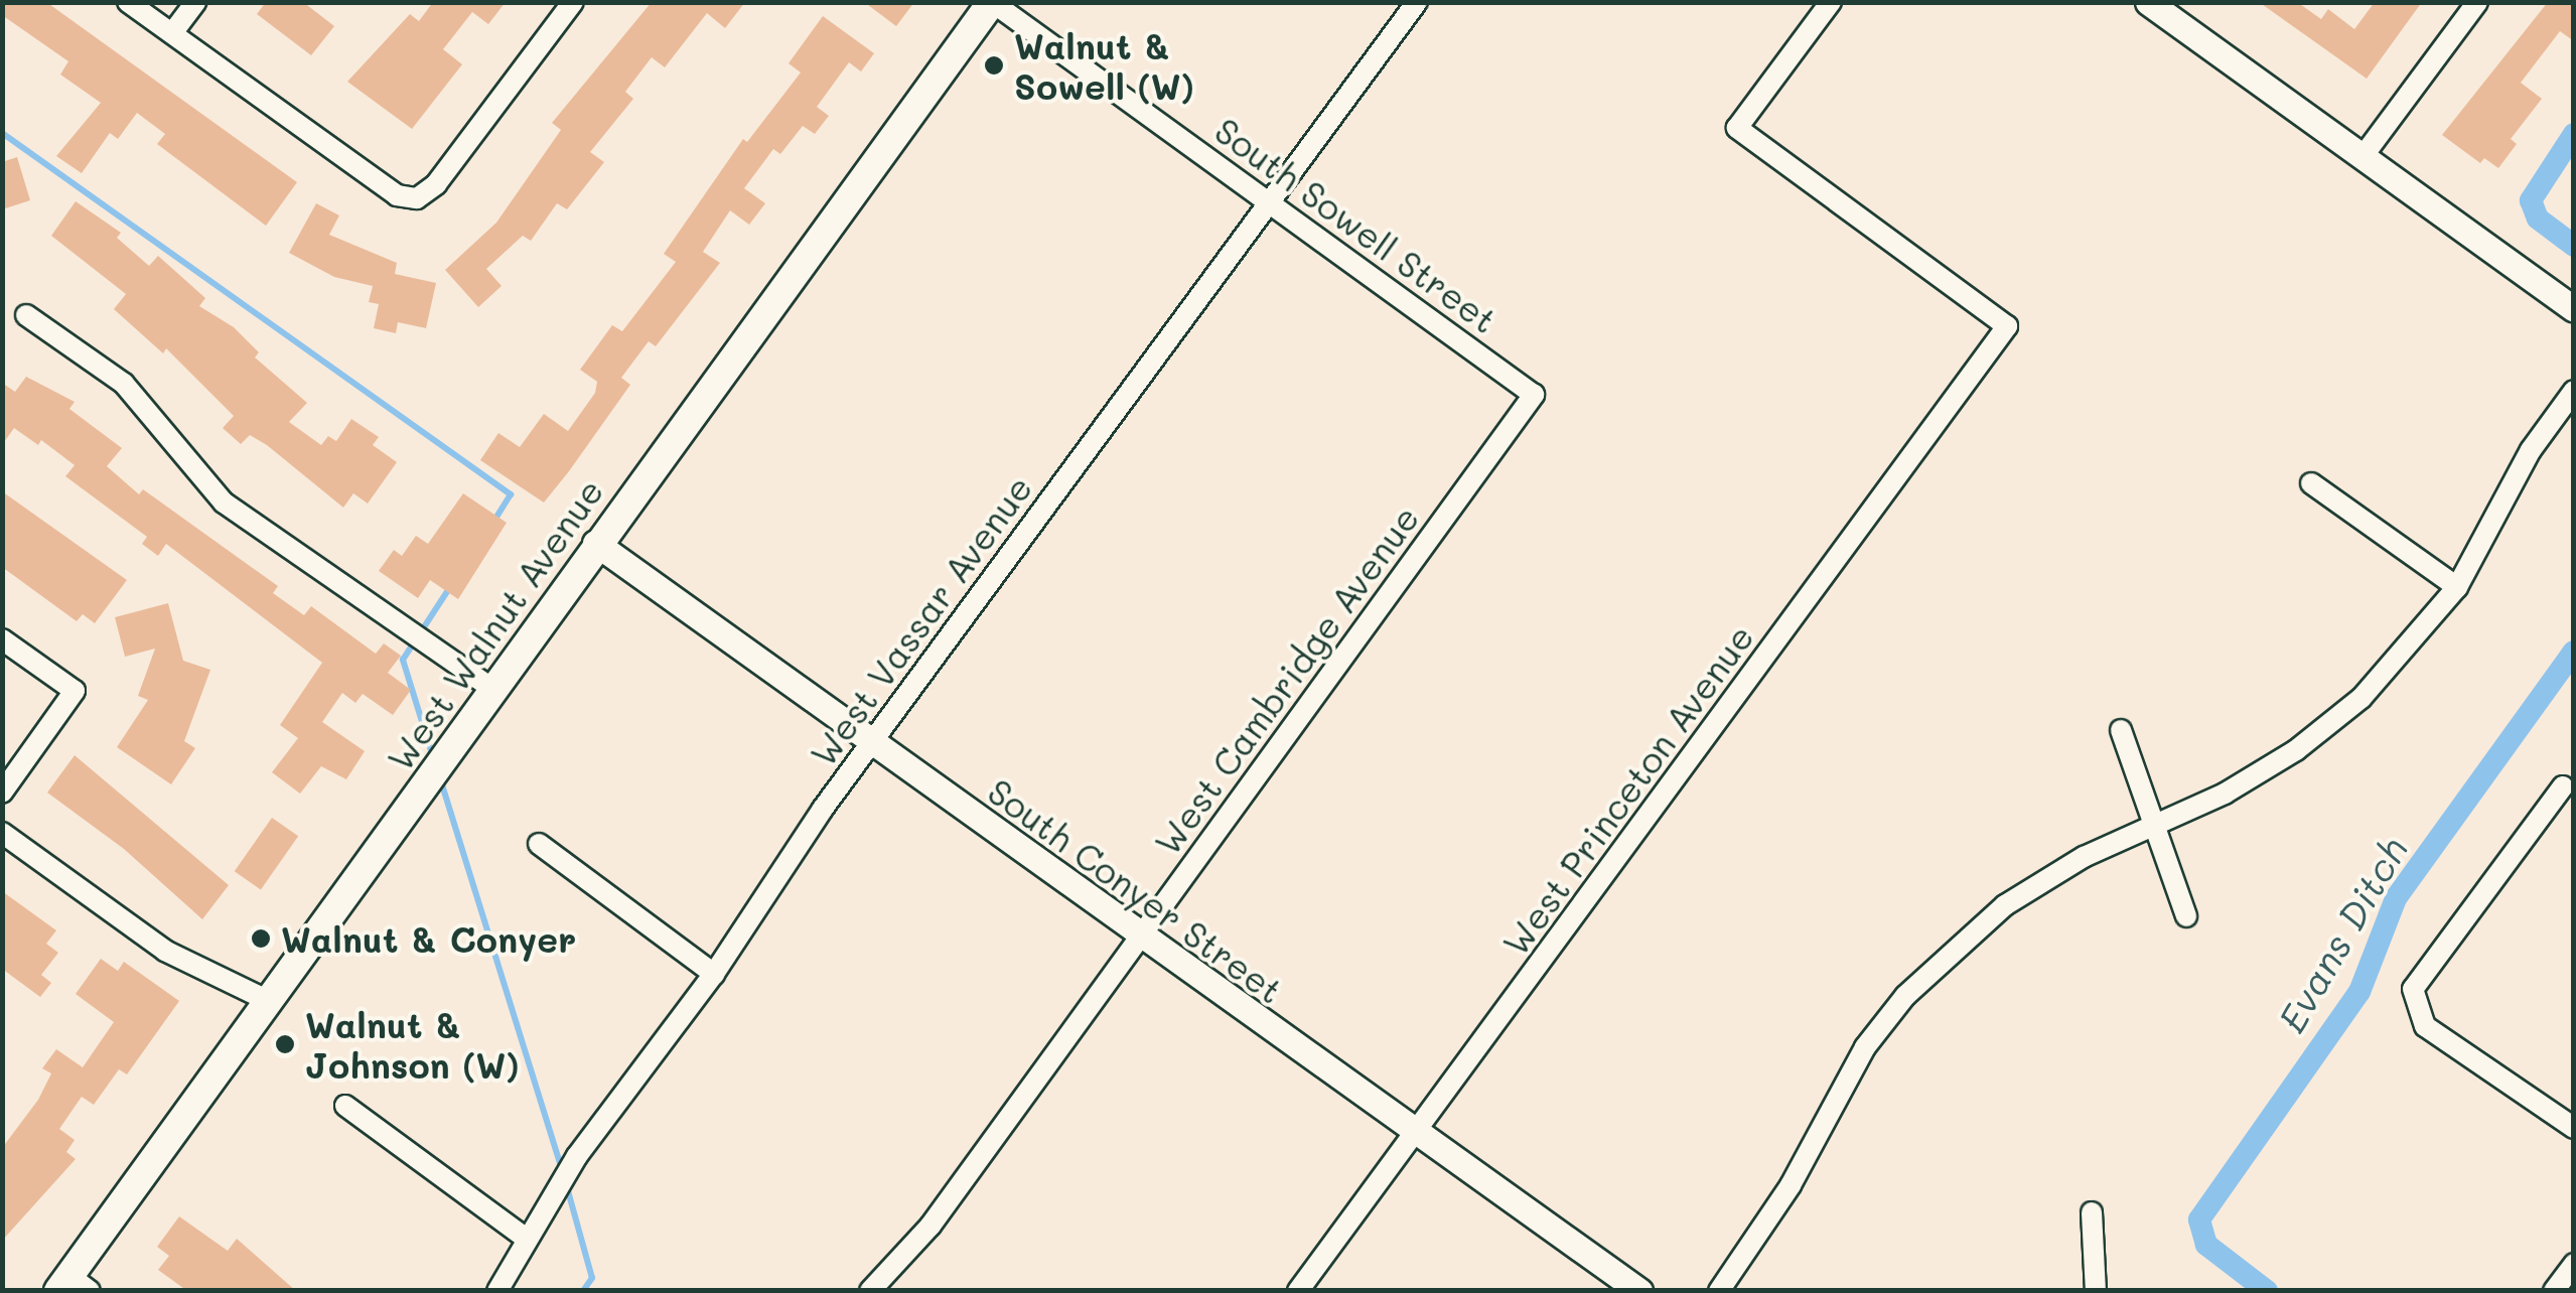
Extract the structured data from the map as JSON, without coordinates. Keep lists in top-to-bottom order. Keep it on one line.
{"streets":{"main road":["West Walnut Avenue"],"street":["South Sowell Street","West Vassar Avenue","West Cambridge Avenue","West Princeton Avenue","South Conyer Street"]},"crossings":[["South Sowell Street","West Vassar Avenue"],["South Sowell Street","West Walnut Avenue"],["South Sowell Street","West Cambridge Avenue"],["West Vassar Avenue","South Conyer Street"],["West Walnut Avenue","South Conyer Street"],["West Cambridge Avenue","South Conyer Street"],["West Princeton Avenue","South Conyer Street"]],"water":["Evans Ditch"],"places":["Walnut & Sowell (W)","Walnut & Conyer","Walnut & Johnson (W)"]}
